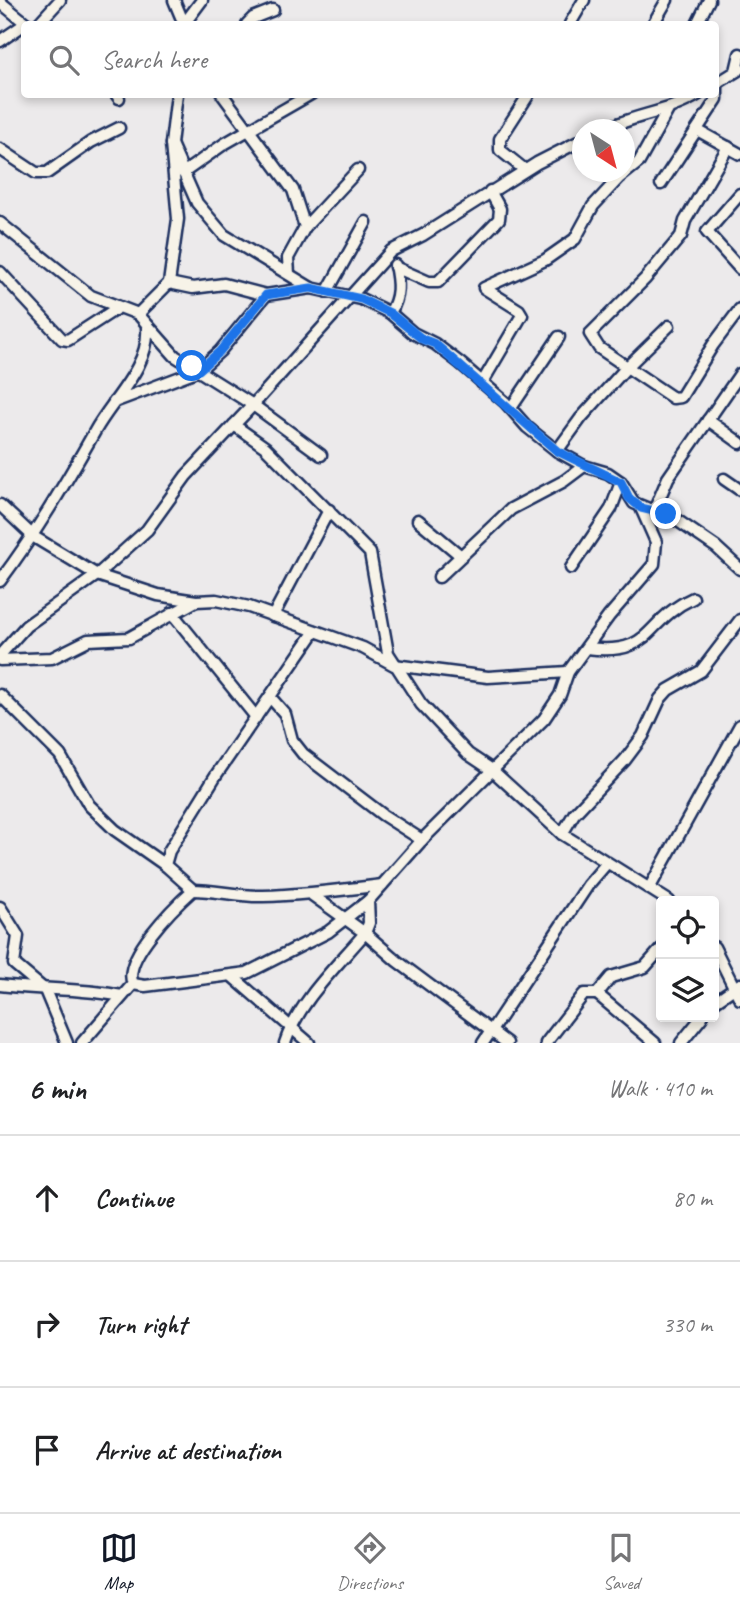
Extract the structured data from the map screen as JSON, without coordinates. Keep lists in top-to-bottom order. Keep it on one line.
{"north":"bottom right","page":{"search":"Search here","heading":["6 min","Walk · 410 m"],"list":[["Continue","80 m"],["Turn right","330 m"],"Arrive at destination"],"nav":["Map","Directions","Saved"]}}
